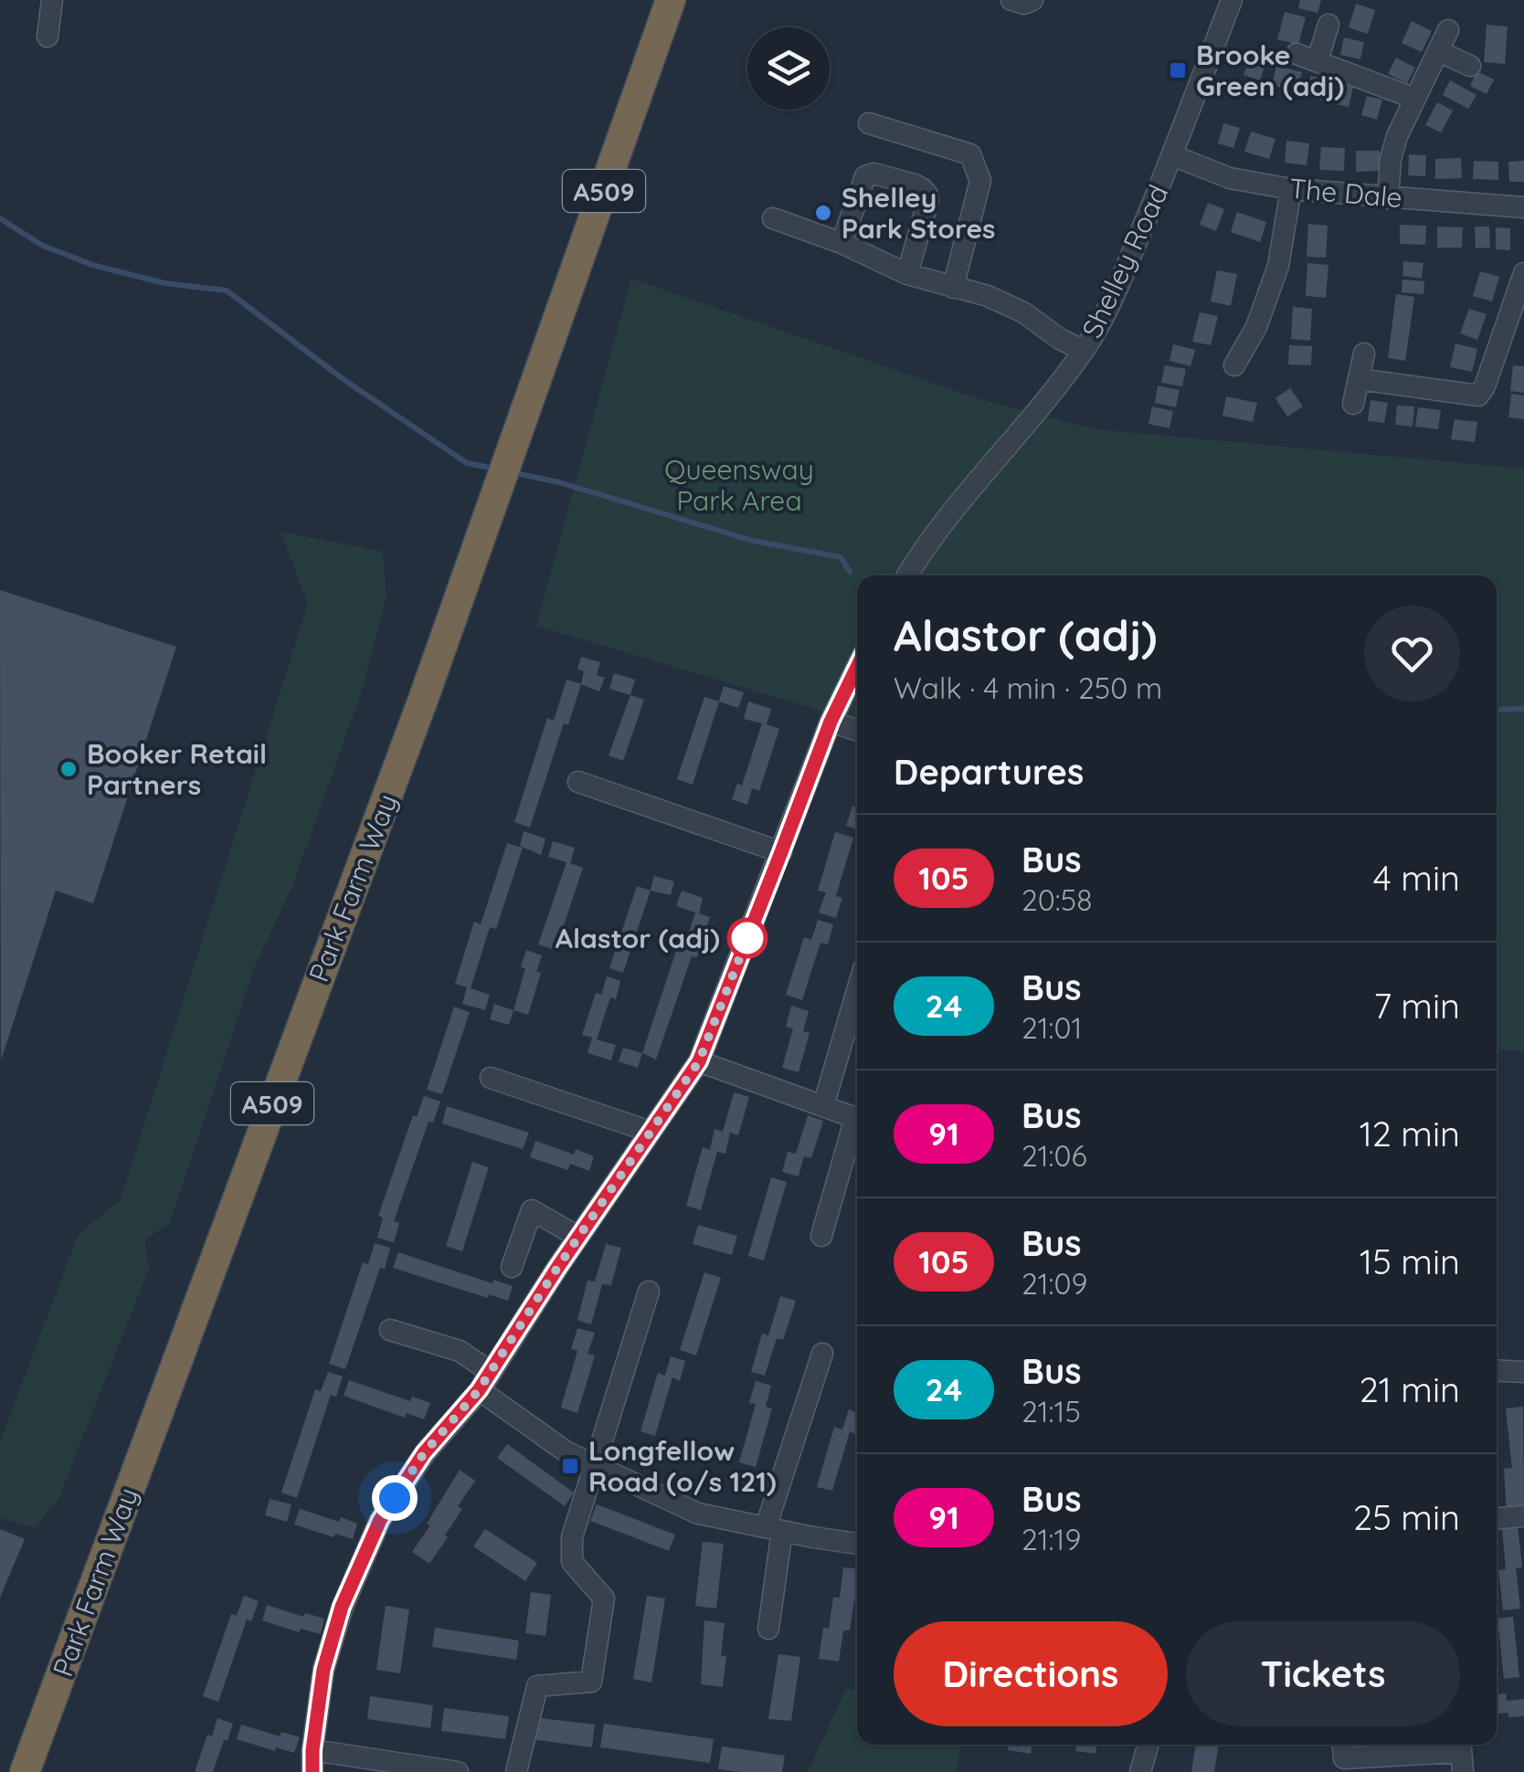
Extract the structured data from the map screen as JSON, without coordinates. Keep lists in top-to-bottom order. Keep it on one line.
{"streets":{"highway":["A509","Park Farm Way"],"street":["The Dale","Shelley Road"]},"crossings":[["The Dale","Shelley Road"]],"parks":["Queensway Park Area"],"places":{"transit":["Brooke Green (adj)","Longfellow Road (o/s 121)"],"other":["Shelley Park Stores","Booker Retail Partners","Alastor (adj)"]},"lines":["bus line 105"],"page":{"heading":[["Alastor (adj)","Walk · 4 min · 250 m"],"Departures"],"list":[{"mark":"105","name":"Bus","note":"20:58","value":"4 min"},{"mark":"24","name":"Bus","note":"21:01","value":"7 min"},{"mark":"91","name":"Bus","note":"21:06","value":"12 min"},{"mark":"105","name":"Bus","note":"21:09","value":"15 min"},{"mark":"24","name":"Bus","note":"21:15","value":"21 min"},{"mark":"91","name":"Bus","note":"21:19","value":"25 min"}],"buttons":["Directions","Tickets"]}}
